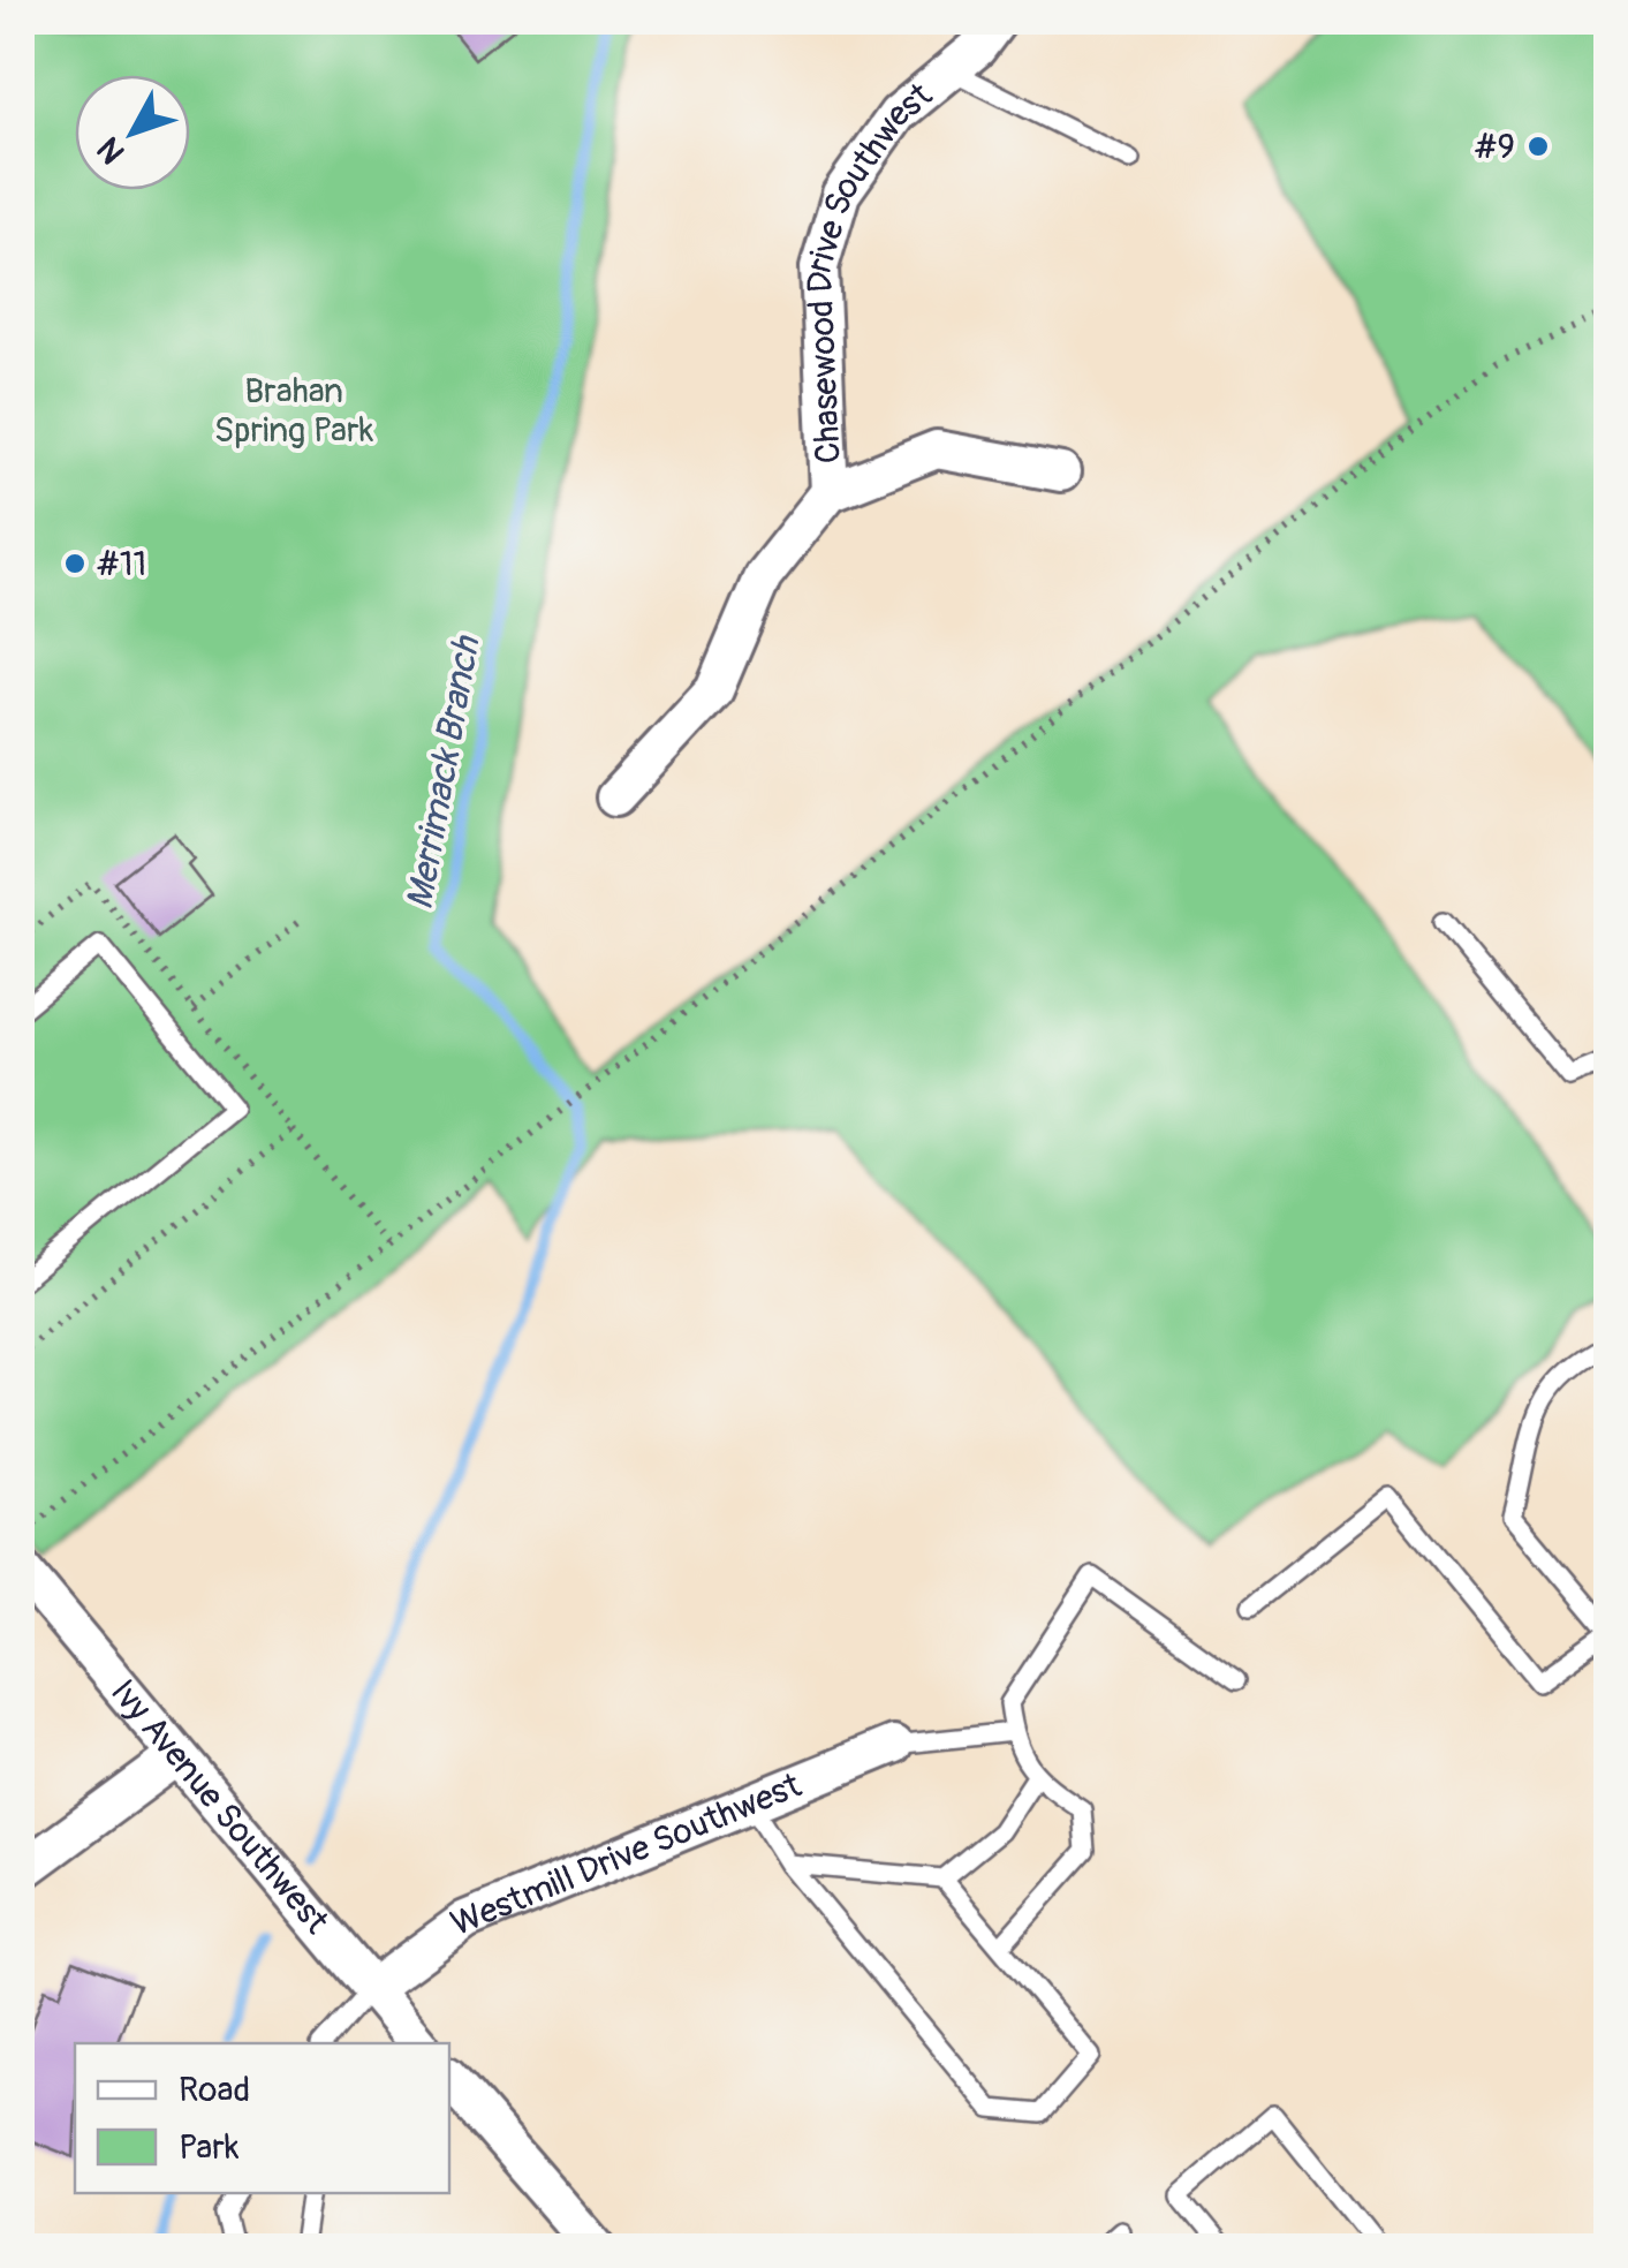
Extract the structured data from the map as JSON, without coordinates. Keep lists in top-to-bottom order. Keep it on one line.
{"streets":{"street":["Chasewood Drive Southwest","Ivy Avenue Southwest","Westmill Drive Southwest"]},"crossings":[["Ivy Avenue Southwest","Westmill Drive Southwest"]],"water":["Merrimack Branch"],"parks":["Brahan Spring Park"],"places":["#9","#11"],"legend":["Road","Park"],"north":"bottom left"}
